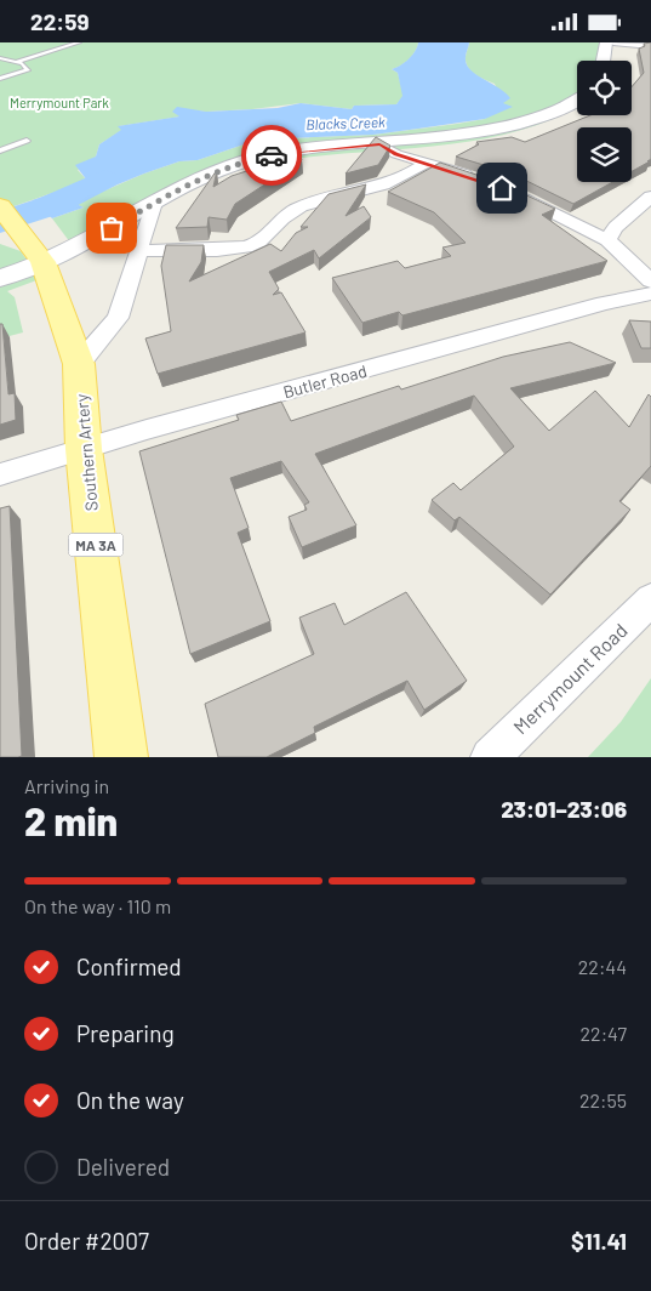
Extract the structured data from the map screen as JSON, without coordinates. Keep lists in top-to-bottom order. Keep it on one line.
{"streets":{"main road":["Southern Artery","MA 3A"],"street":["Butler Road","Merrymount Road"]},"crossings":[["Butler Road","Southern Artery"],["Southern Artery","MA 3A"]],"water":["Blacks Creek"],"parks":["Merrymount Park"],"page":{"status":"22:59","heading":["2 min","Arriving in","23:01–23:06"],"panel":["Order #2007","$11.41"],"bar":"On the way · 110 m","list":[["Confirmed","22:44"],["Preparing","22:47"],["On the way","22:55"],"Delivered"]}}
